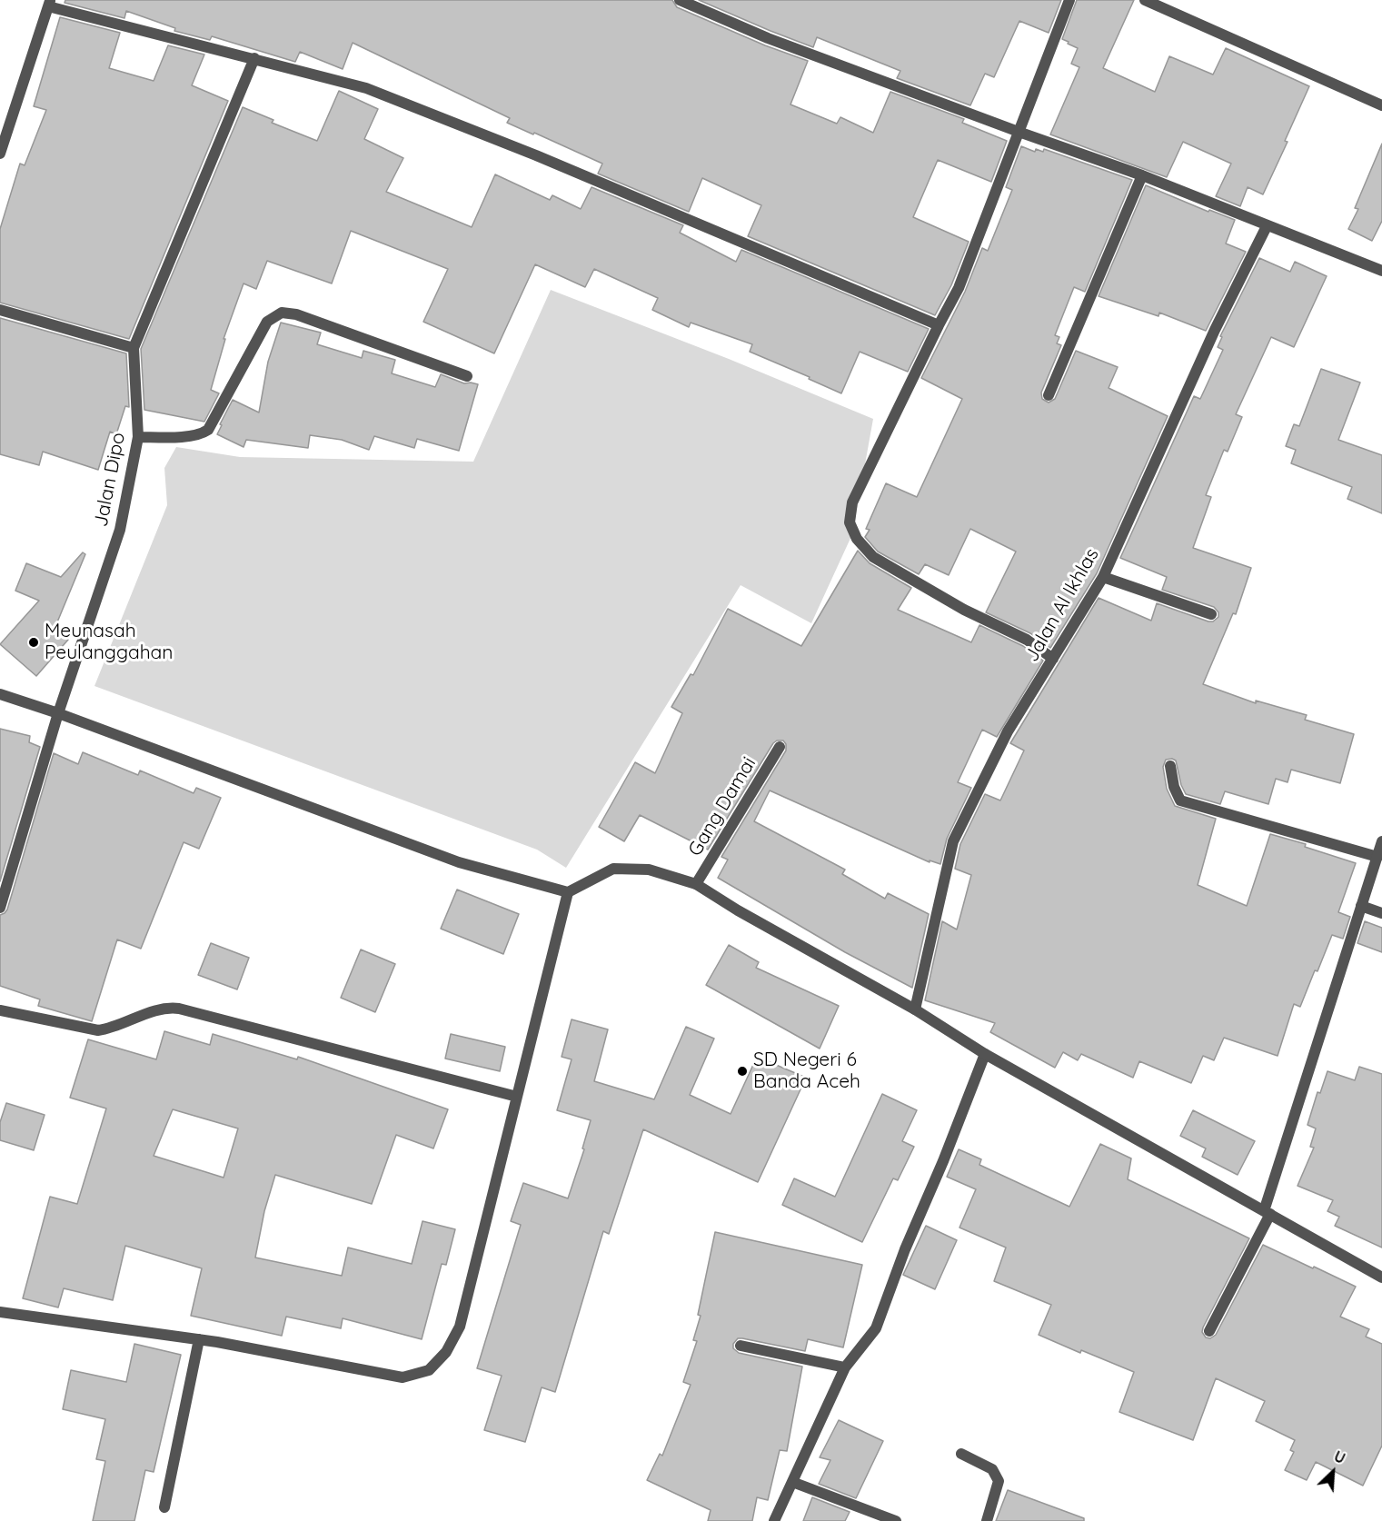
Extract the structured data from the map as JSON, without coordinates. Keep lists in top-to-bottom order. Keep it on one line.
{"streets":{"street":["Jalan Dipo","Jalan Al Ikhlas","Gang Damai"]},"places":["Meunasah Peulanggahan","SD Negeri 6 Banda Aceh"],"north":"top right"}
